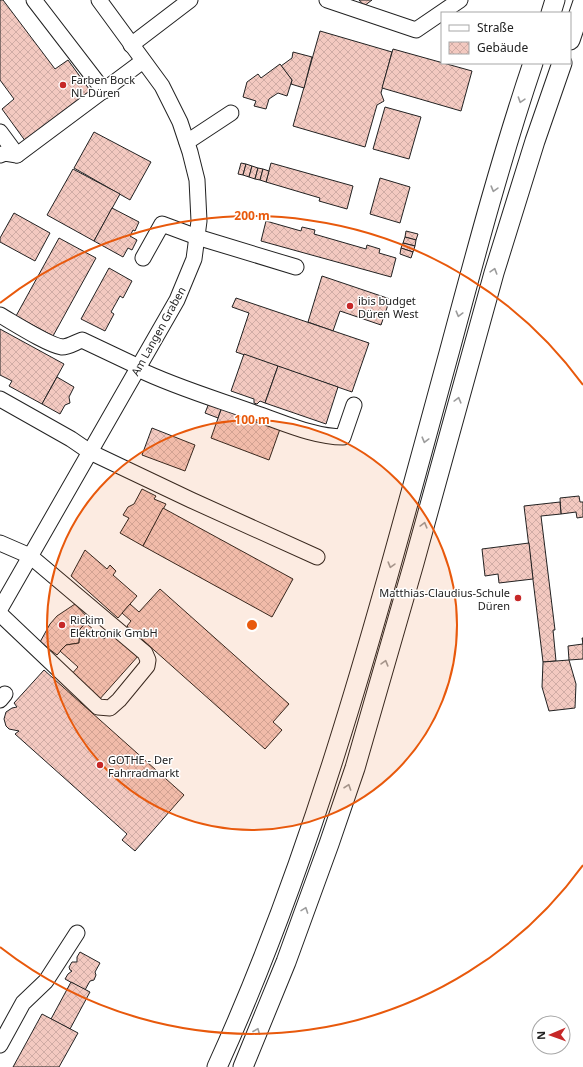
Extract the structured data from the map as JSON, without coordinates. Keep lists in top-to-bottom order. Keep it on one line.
{"streets":{"street":["Am Langen Graben"]},"places":["Farben Bock NL Düren","ibis budget Düren West","Matthias-Claudius-Schule Düren","Rickim Elektronik GmbH","GOTHE - Der Fahrradmarkt"],"legend":["Straße","Gebäude"],"north":"left","rings":["200 m","100 m"]}
